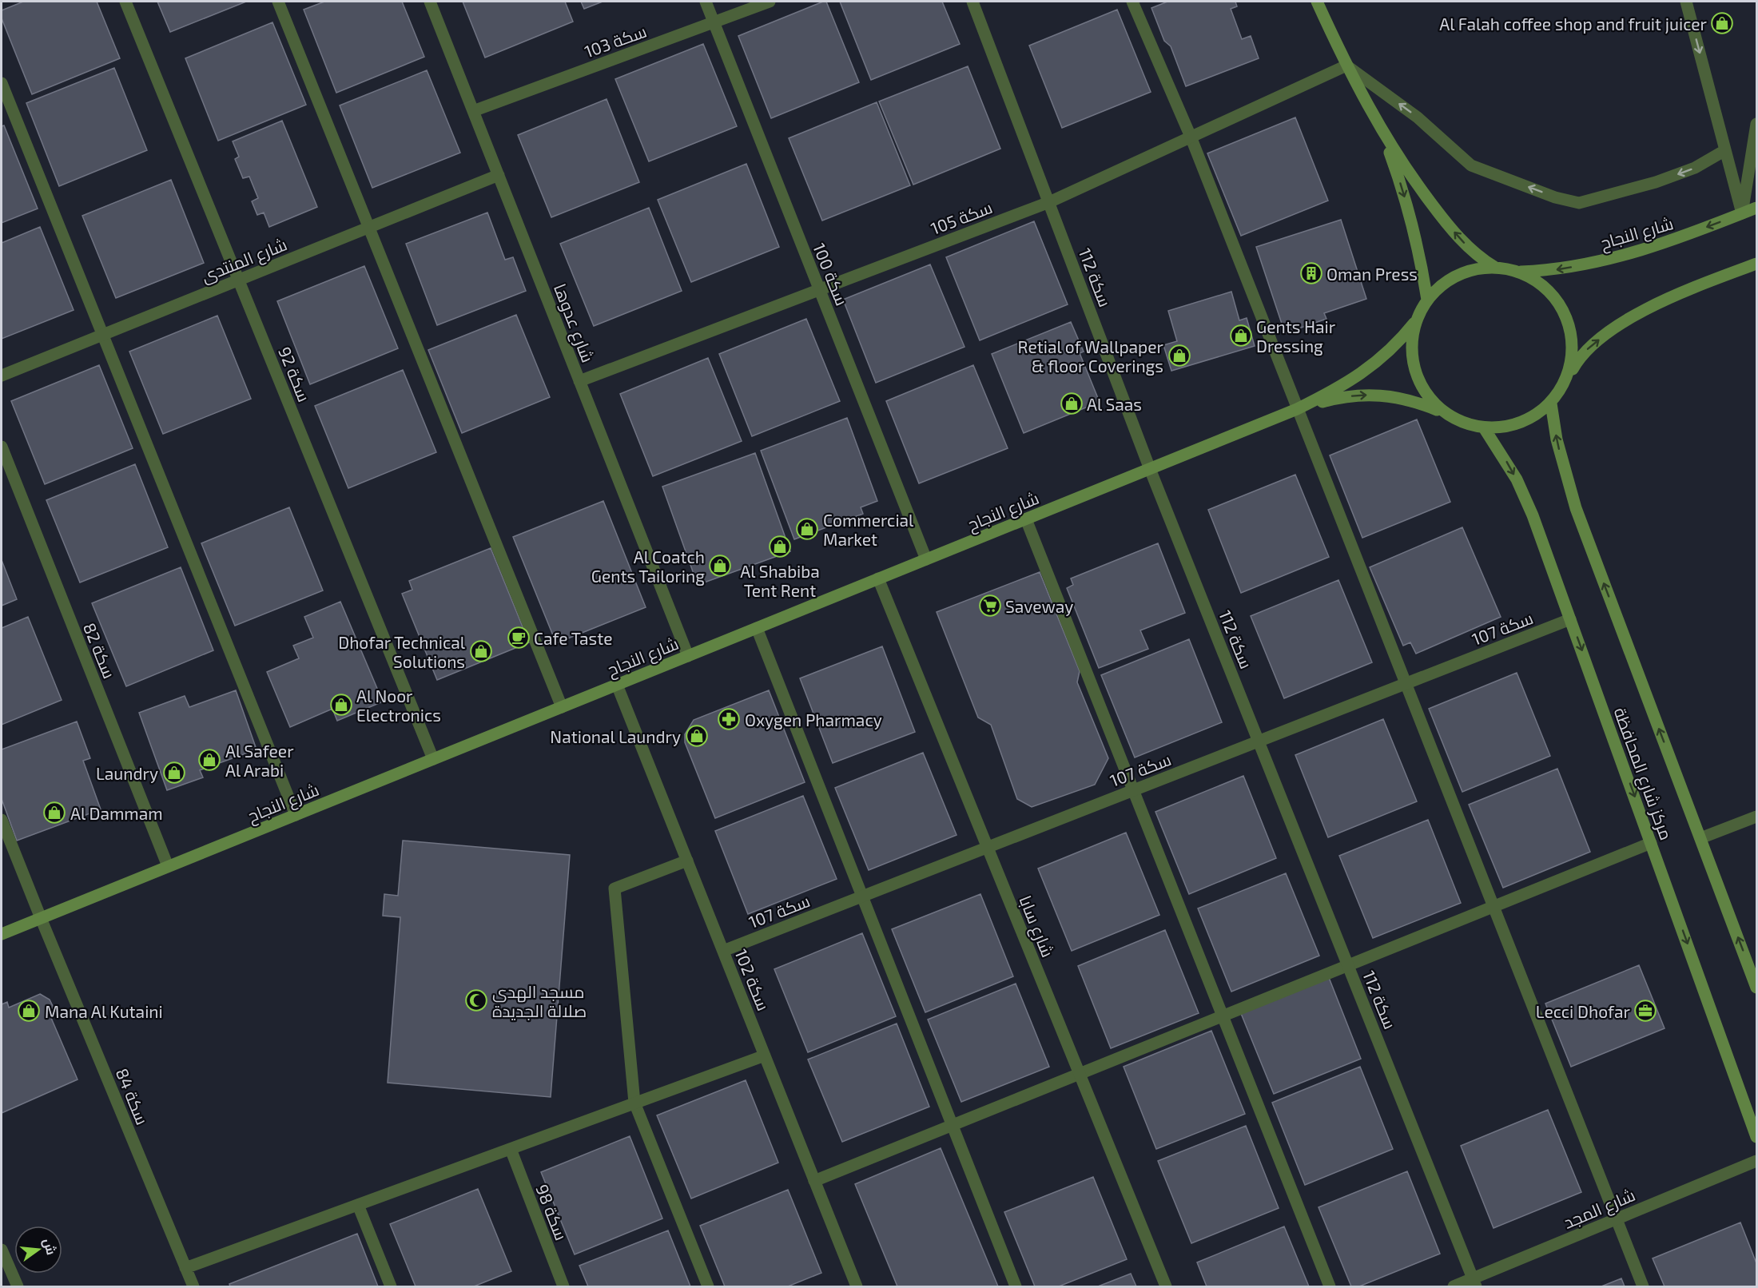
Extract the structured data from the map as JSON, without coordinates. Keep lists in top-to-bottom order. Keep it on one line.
{"streets":{"street":["سكة 103","سكة 105","شارع النجاح","شارع المنتدى","سكة 100","سكة 112","شارع عدوها","سكة 92","سكة 107","سكة 82","مركز شارع المحافظة","شارع سابا","سكة 102","سكة 84","شارع المجد","سكة 98"]},"crossings":[["سكة 103","سكة 100"],["سكة 103","شارع عدوها"],["سكة 105","سكة 100"],["سكة 105","سكة 112"],["سكة 105","شارع عدوها"],["شارع النجاح","سكة 100"],["شارع النجاح","سكة 112"],["شارع النجاح","شارع عدوها"],["شارع النجاح","سكة 92"],["شارع النجاح","سكة 82"],["شارع النجاح","مركز شارع المحافظة"],["شارع النجاح","شارع سابا"],["شارع النجاح","سكة 102"],["شارع النجاح","سكة 84"],["شارع المنتدى","شارع عدوها"],["شارع المنتدى","سكة 92"],["سكة 112","سكة 107"],["سكة 112","شارع المجد"],["سكة 107","مركز شارع المحافظة"],["سكة 107","شارع سابا"],["سكة 107","سكة 102"]],"places":{"shop":["Al Falah coffee shop and fruit juicer","Gents Hair Dressing","Retial of Wallpaper & floor Coverings","Al Saas","Commercial Market","Al Shabiba Tent Rent","Al Coatch Gents Tailoring","Dhofar Technical Solutions","Al Noor Electronics","National Laundry","Al Safeer Al Arabi","Laundry","Al Dammam","Mana Al Kutaini"],"building":["Oman Press"],"supermarket":["Saveway"],"cafe":["Cafe Taste"],"pharmacy":["Oxygen Pharmacy"],"mosque":["مسجد الهدى صلالة الجديدة"],"office":["Lecci Dhofar"]},"north":"right"}
